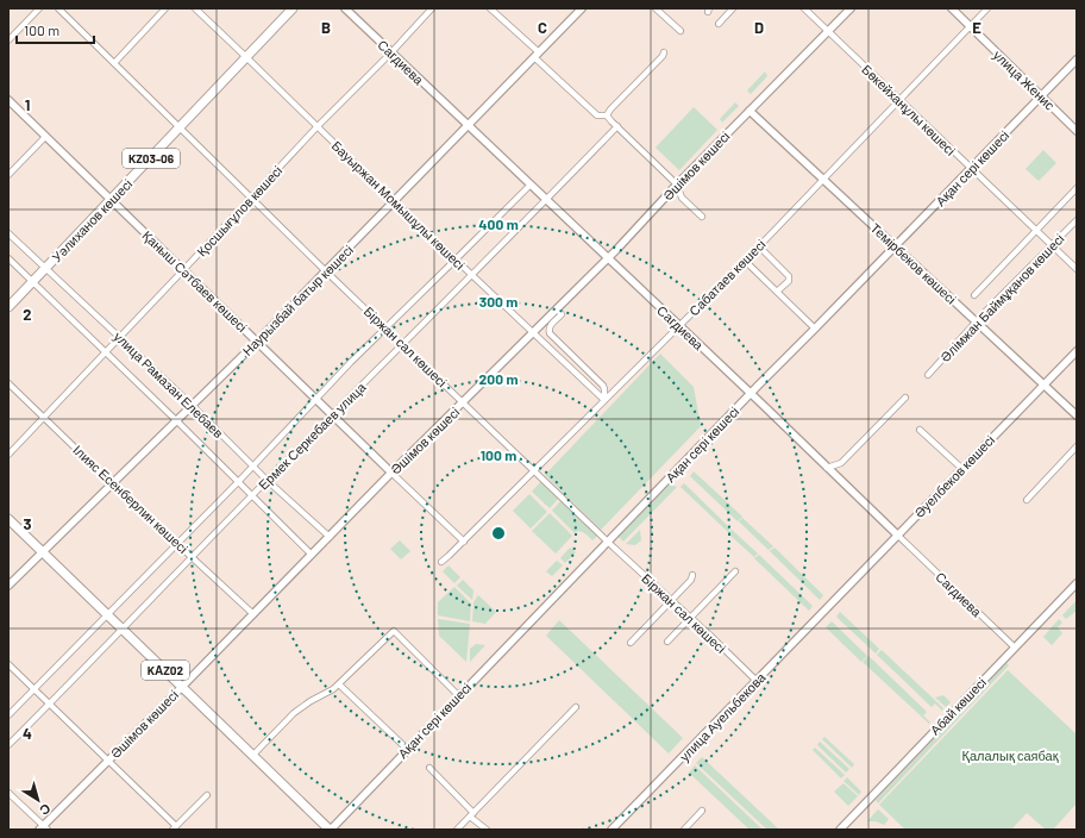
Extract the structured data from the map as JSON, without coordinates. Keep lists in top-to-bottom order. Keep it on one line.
{"streets":{"main road":["KZ03-06","Уәлиханов көшесі","KАZ02"],"street":["Сагдиева","улица Женис","Бөкейханұлы көшесі","Әшімов көшесі","Ақан сері көшесі","Бауыржан Момышұлы көшесі","Қосшығұлов көшесі","Темірбеков көшесі","Сабатаев көшесі","Қаныш Сәтбаев көшесі","Әлімжан Баймұқанов көшесі","Наурызбай батыр көшесі","Біржан сал көшесі","улица Рамазан Елебаев","Ермек Серкебаев улица","Әуелбеков көшесі","Ілияс Есенберлин көшесі","Абай көшесі","улица Ауельбекова"]},"crossings":[["Сагдиева","Әшімов көшесі"],["Сагдиева","Ақан сері көшесі"],["Сагдиева","Қосшығұлов көшесі"],["Сагдиева","Сабатаев көшесі"],["Сагдиева","Наурызбай батыр көшесі"],["Сагдиева","Ермек Серкебаев улица"],["Сагдиева","Әуелбеков көшесі"],["Сагдиева","Абай көшесі"],["улица Женис","Ақан сері көшесі"],["улица Женис","Сабатаев көшесі"],["Бөкейханұлы көшесі","Әшімов көшесі"],["Бөкейханұлы көшесі","Ақан сері көшесі"],["Бөкейханұлы көшесі","Сабатаев көшесі"],["Бөкейханұлы көшесі","Әлімжан Баймұқанов көшесі"],["Әшімов көшесі","Бауыржан Момышұлы көшесі"],["Әшімов көшесі","Темірбеков көшесі"],["Әшімов көшесі","Қаныш Сәтбаев көшесі"],["Әшімов көшесі","Біржан сал көшесі"],["Әшімов көшесі","улица Рамазан Елебаев"],["Әшімов көшесі","Ілияс Есенберлин көшесі"],["Әшімов көшесі","KАZ02"],["Ақан сері көшесі","Темірбеков көшесі"],["Ақан сері көшесі","Біржан сал көшесі"],["Ақан сері көшесі","KАZ02"],["Бауыржан Момышұлы көшесі","Қосшығұлов көшесі"],["Бауыржан Момышұлы көшесі","Уәлиханов көшесі"],["Бауыржан Момышұлы көшесі","Сабатаев көшесі"],["Бауыржан Момышұлы көшесі","Наурызбай батыр көшесі"],["Бауыржан Момышұлы көшесі","Ермек Серкебаев улица"],["Қосшығұлов көшесі","Қаныш Сәтбаев көшесі"],["Қосшығұлов көшесі","Біржан сал көшесі"],["Қосшығұлов көшесі","улица Рамазан Елебаев"],["Қосшығұлов көшесі","Ілияс Есенберлин көшесі"],["Уәлиханов көшесі","Қаныш Сәтбаев көшесі"],["Уәлиханов көшесі","Біржан сал көшесі"],["Уәлиханов көшесі","улица Рамазан Елебаев"],["Темірбеков көшесі","Сабатаев көшесі"],["Темірбеков көшесі","Әлімжан Баймұқанов көшесі"],["Темірбеков көшесі","Әуелбеков көшесі"],["Сабатаев көшесі","Қаныш Сәтбаев көшесі"],["Сабатаев көшесі","Біржан сал көшесі"],["Қаныш Сәтбаев көшесі","Наурызбай батыр көшесі"],["Қаныш Сәтбаев көшесі","Ермек Серкебаев улица"],["Наурызбай батыр көшесі","Біржан сал көшесі"],["Наурызбай батыр көшесі","улица Рамазан Елебаев"],["Наурызбай батыр көшесі","Ілияс Есенберлин көшесі"],["Наурызбай батыр көшесі","KАZ02"],["Біржан сал көшесі","Ермек Серкебаев улица"],["Біржан сал көшесі","улица Ауельбекова"],["улица Рамазан Елебаев","Ермек Серкебаев улица"],["Ермек Серкебаев улица","Ілияс Есенберлин көшесі"],["Ермек Серкебаев улица","KАZ02"],["Әуелбеков көшесі","улица Ауельбекова"]],"parks":["Қалалық саябақ"],"scale_bar":"100 m","north":"bottom right","grid":{"columns":["B","C","D","E"],"rows":["1","2","3","4"]},"rings":["400 m","300 m","200 m","100 m"]}
